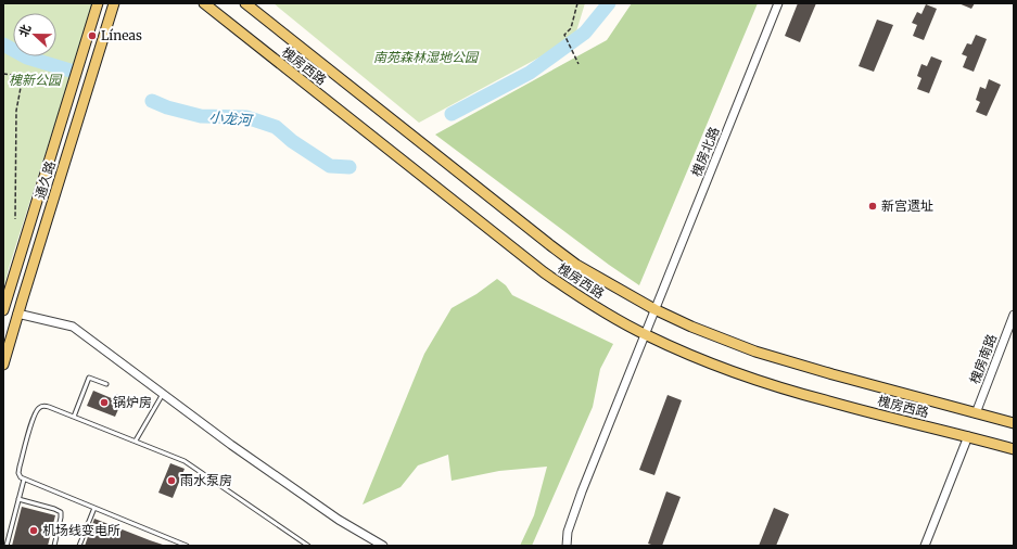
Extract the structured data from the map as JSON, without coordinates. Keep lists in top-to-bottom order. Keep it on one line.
{"streets":{"main road":["槐房西路","通久路"],"street":["槐房北路","槐房南路"]},"crossings":[["槐房西路","槐房北路"],["槐房西路","槐房南路"]],"water":["小龙河"],"parks":["南苑森林湿地公园","槐新公园"],"places":["Líneas","新宫遗址","锅炉房","雨水泵房","机场线变电所"],"north":"left"}
